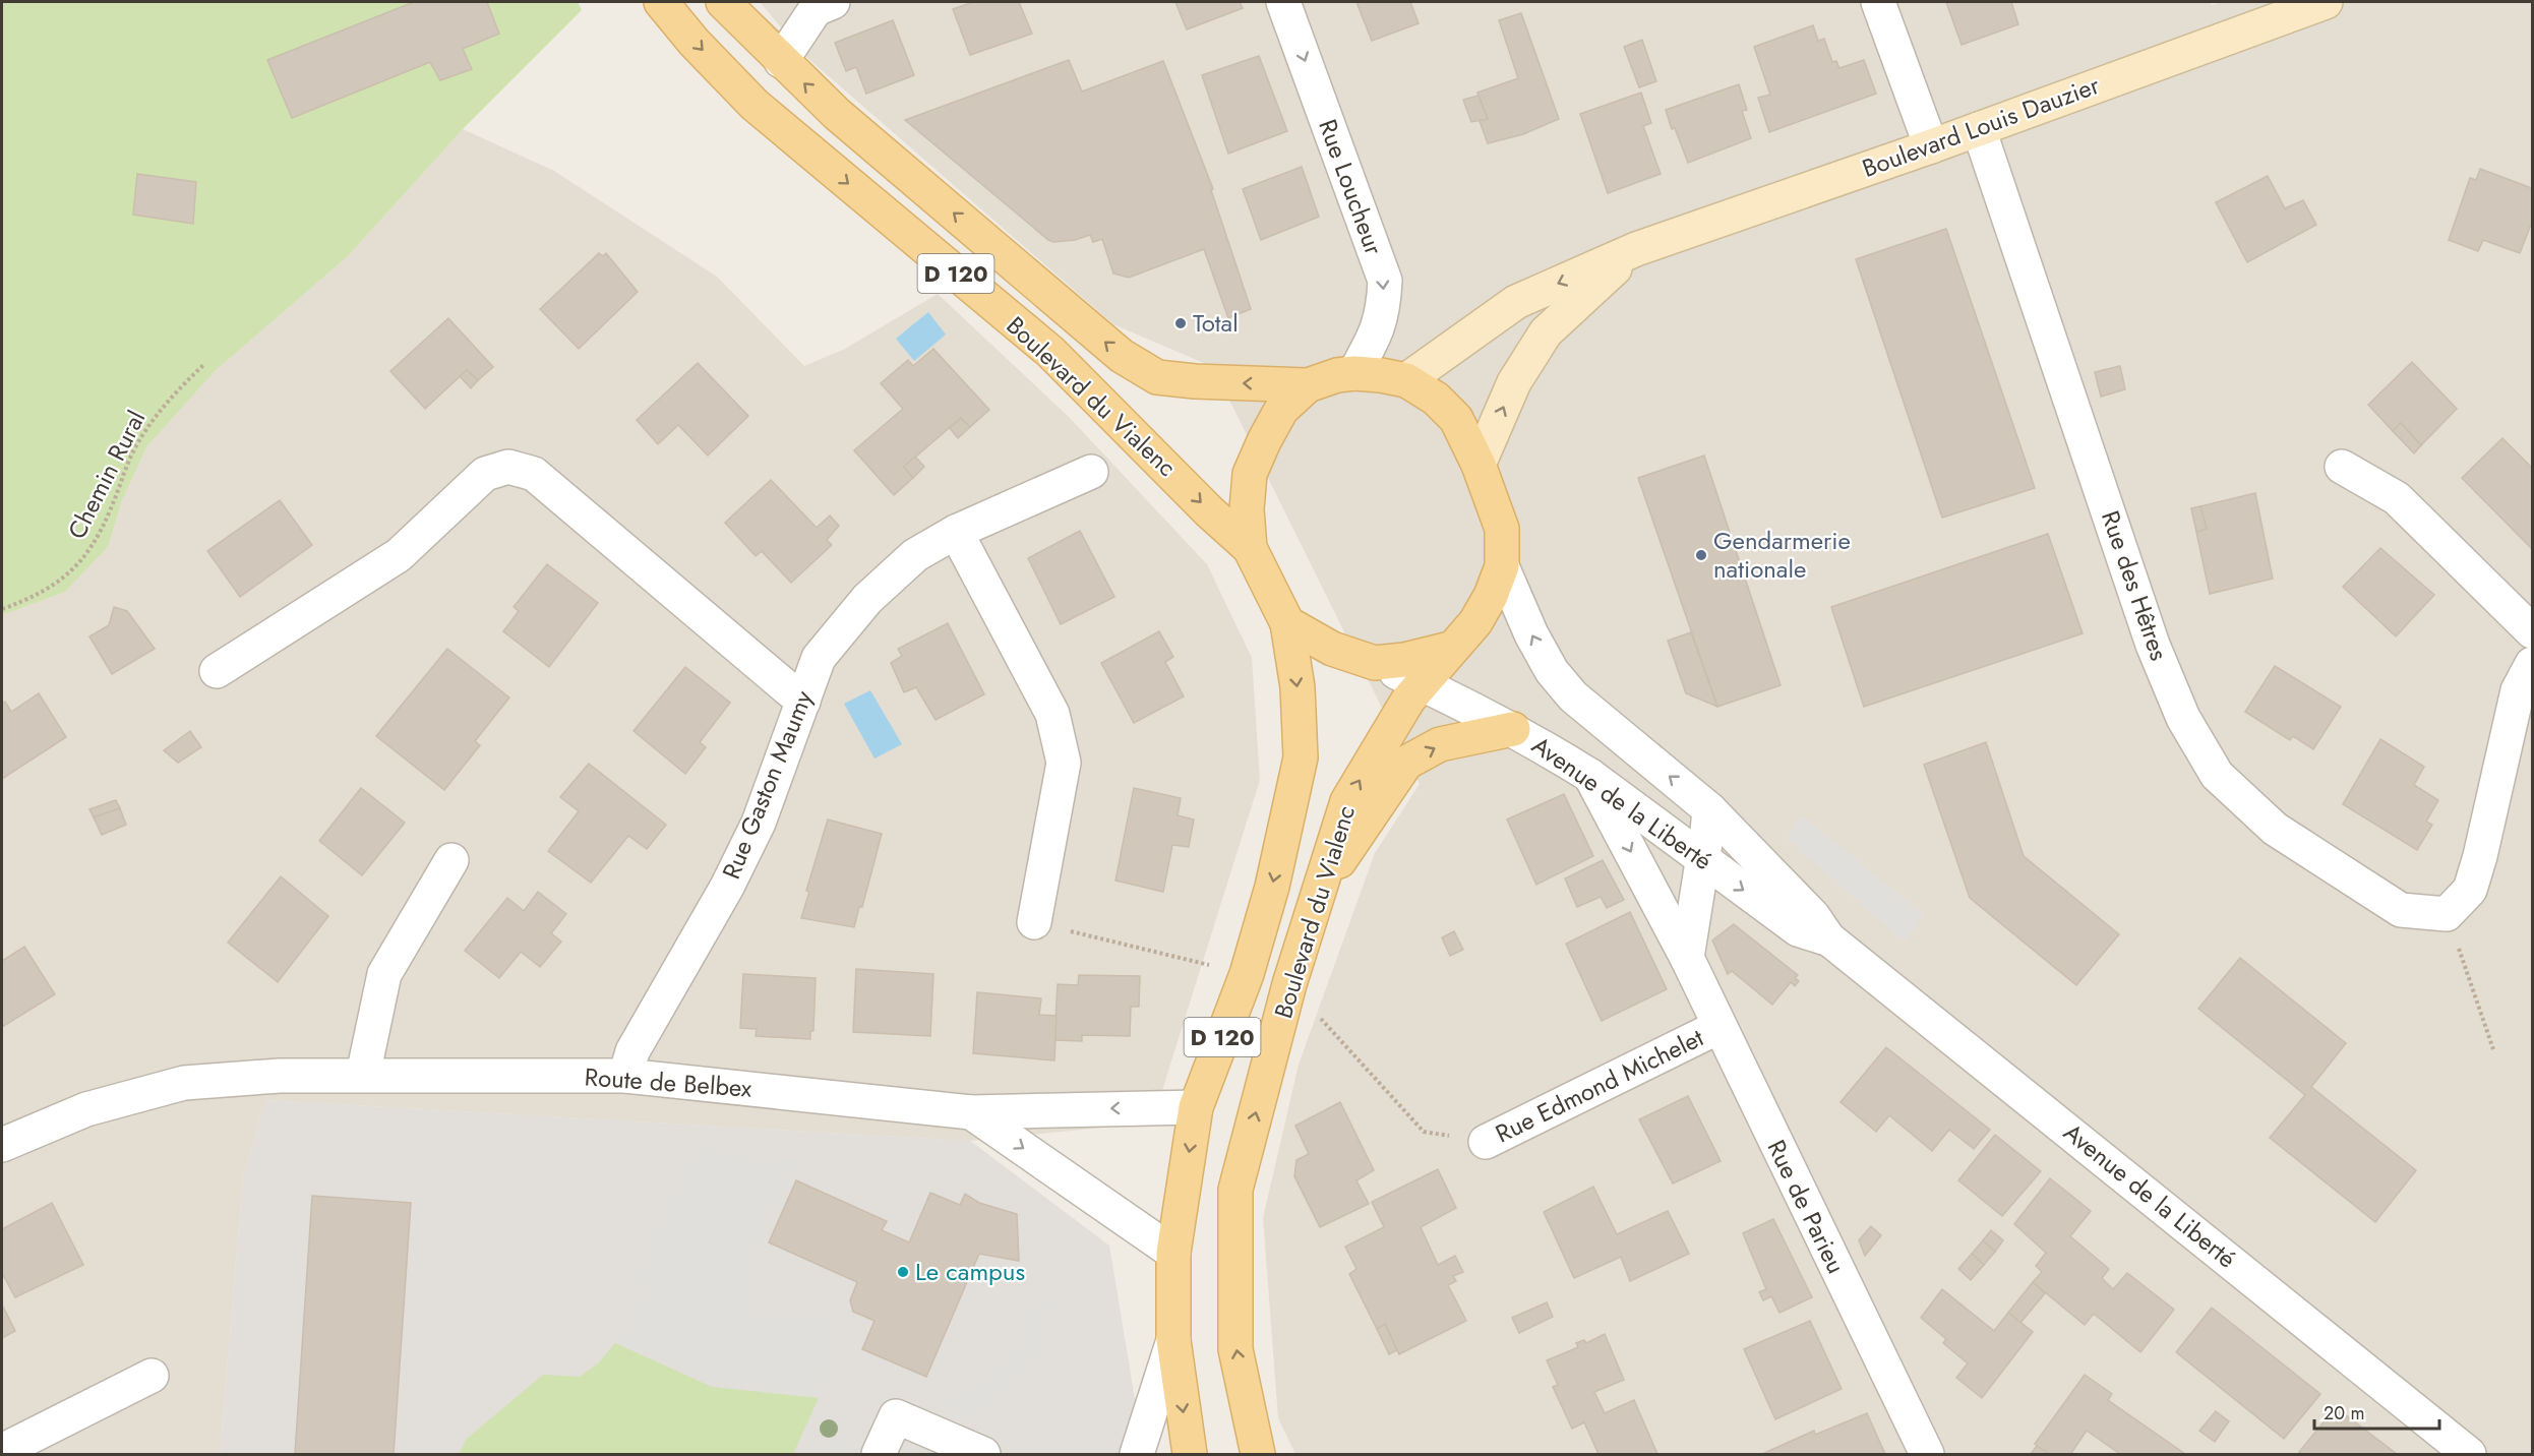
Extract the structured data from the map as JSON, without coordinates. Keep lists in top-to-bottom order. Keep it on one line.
{"streets":{"main road":["Boulevard Louis Dauzier","D 120","Boulevard du Vialenc"],"street":["Rue Loucheur","Rue des Hêtres","Rue Gaston Maumy","Avenue de la Liberté","Route de Belbex","Rue Edmond Michelet","Rue de Parieu"],"path":["Chemin Rural"]},"crossings":[["Boulevard Louis Dauzier","Rue des Hêtres"],["Boulevard du Vialenc","Avenue de la Liberté"],["Boulevard du Vialenc","Route de Belbex"],["Boulevard du Vialenc","Rue Edmond Michelet"],["Rue Gaston Maumy","Route de Belbex"],["Avenue de la Liberté","Rue de Parieu"],["Rue Edmond Michelet","Rue de Parieu"]],"one_way":["Rue Loucheur"],"places":["Total","Gendarmerie nationale","Le campus"],"scale_bar":"20 m"}
